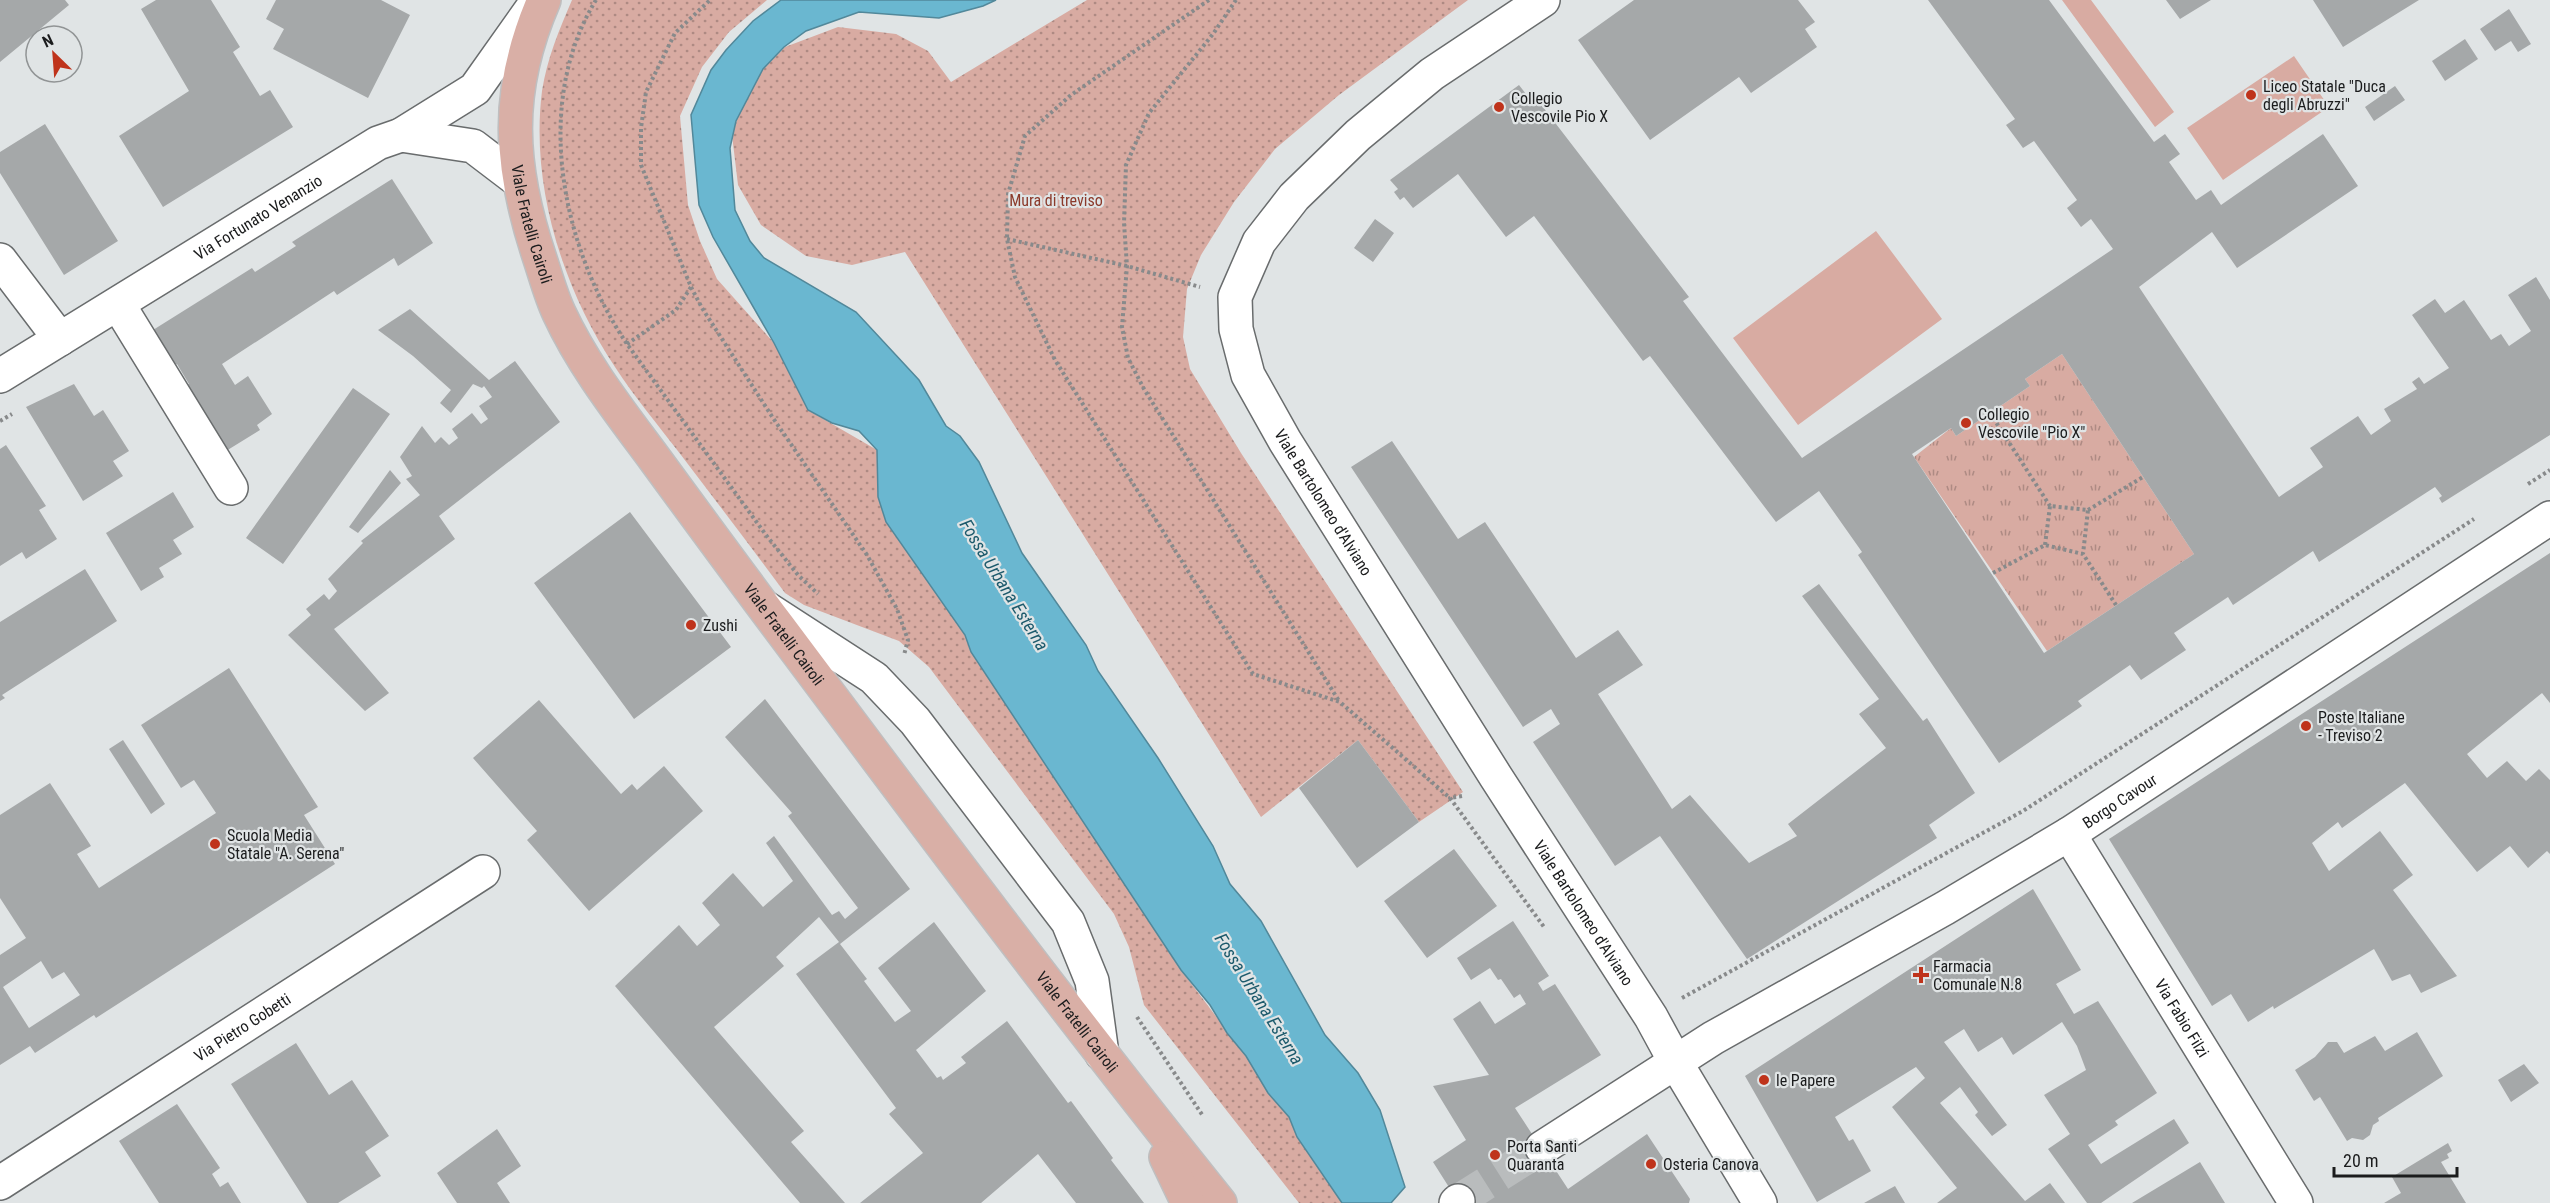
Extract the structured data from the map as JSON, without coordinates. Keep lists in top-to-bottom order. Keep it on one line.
{"streets":{"main road":["Viale Fratelli Cairoli"],"street":["Via Fortunato Venanzio","Viale Bartolomeo d'Alviano","Borgo Cavour","Via Fabio Filzi","Via Pietro Gobetti"]},"crossings":[["Viale Bartolomeo d'Alviano","Borgo Cavour"],["Borgo Cavour","Via Fabio Filzi"]],"water":["Fossa Urbana Esterna"],"parks":["Mura di treviso"],"places":{"other":["Liceo Statale \"Duca degli Abruzzi\"","Collegio Vescovile Pio X","Collegio Vescovile \"Pio X\"","Zushi","Poste Italiane - Treviso 2","Scuola Media Statale \"A. Serena\"","le Papere","Porta Santi Quaranta","Osteria Canova"],"health":["Farmacia Comunale N.8"]},"scale_bar":"20 m","north":"top left"}
